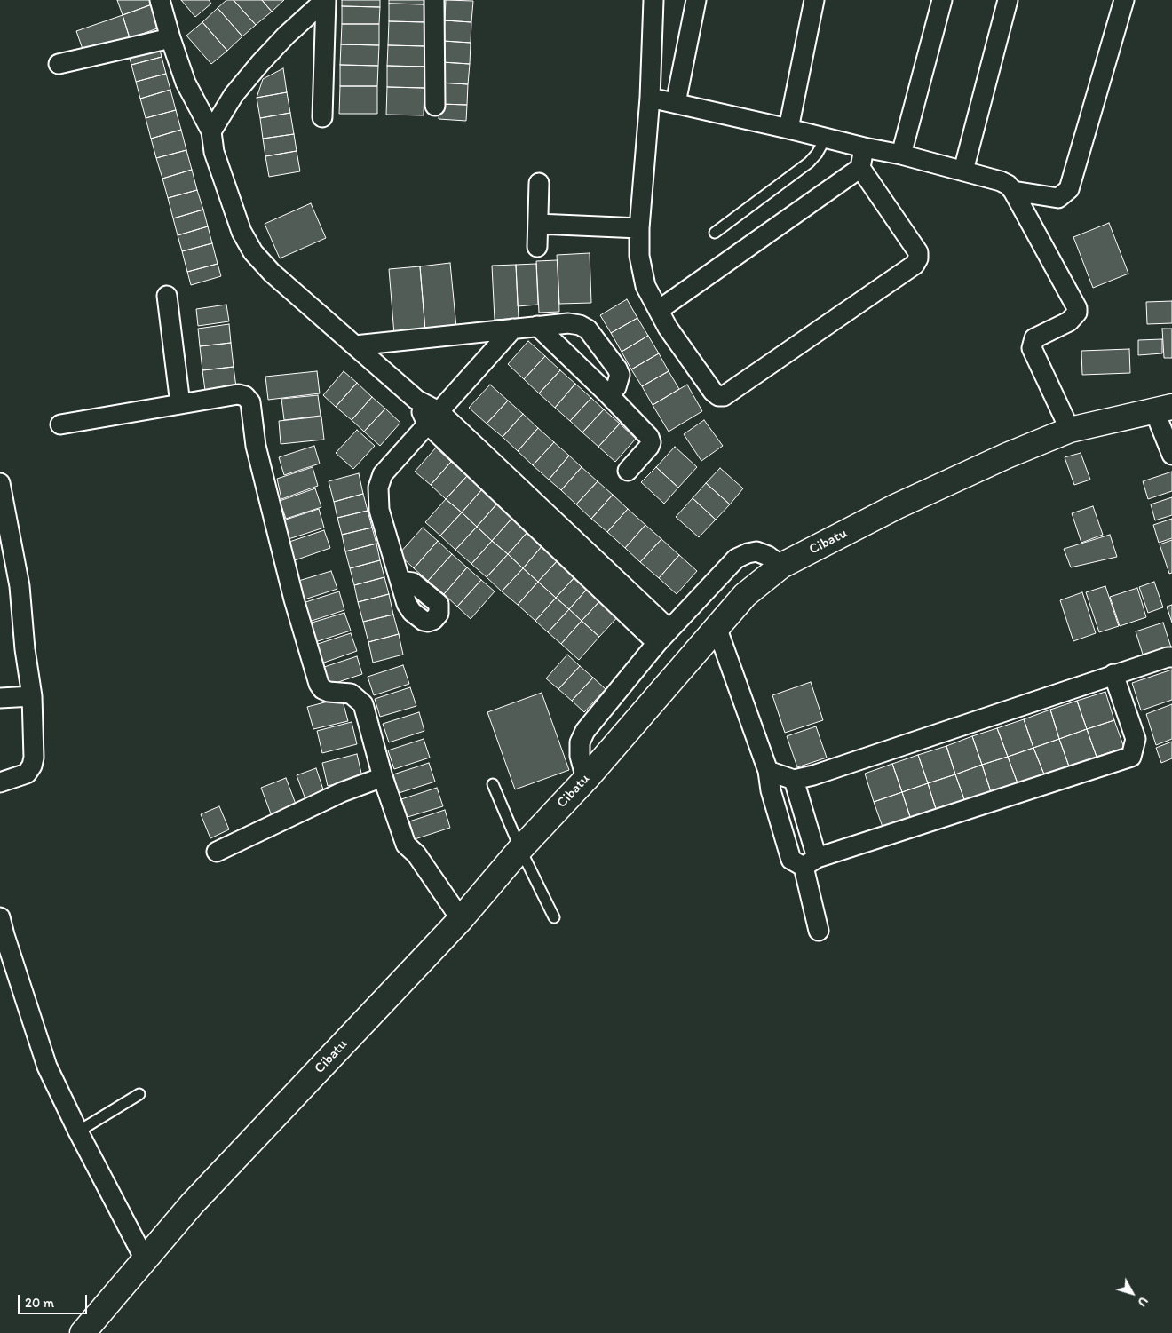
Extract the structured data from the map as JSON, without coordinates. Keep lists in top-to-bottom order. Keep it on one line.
{"streets":{"street":["Cibatu"]},"scale_bar":"20 m","north":"bottom right"}
